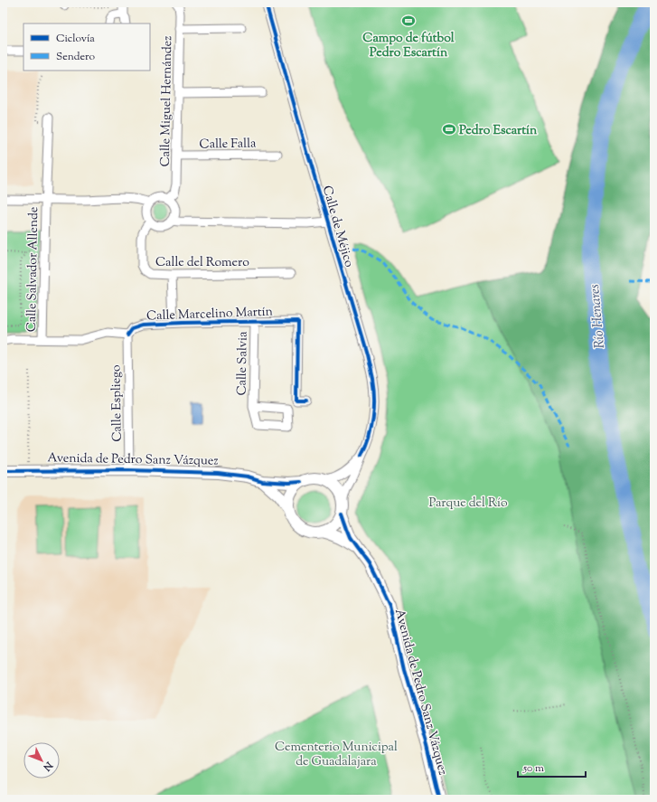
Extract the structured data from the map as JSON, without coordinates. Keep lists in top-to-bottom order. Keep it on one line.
{"streets":{"street":["Calle Miguel Hernández","Calle Falla","Calle de Méjico","Calle del Romero","Calle Salvador Allende","Calle Marcelino Martín","Calle Salvia","Calle Espliego","Avenida de Pedro Sanz Vázquez"]},"crossings":[["Calle Miguel Hernández","Calle Falla"],["Calle Miguel Hernández","Calle del Romero"],["Calle de Méjico","Avenida de Pedro Sanz Vázquez"],["Calle Marcelino Martín","Calle Salvia"],["Calle Marcelino Martín","Calle Espliego"],["Calle Espliego","Avenida de Pedro Sanz Vázquez"]],"water":["Río Henares"],"parks":["Parque del Río","Cementerio Municipal de Guadalajara"],"places":{"sports":["Campo de fútbol Pedro Escartín","Pedro Escartín"]},"legend":["Ciclovía","Sendero"],"scale_bar":"50 m","north":"bottom right"}
